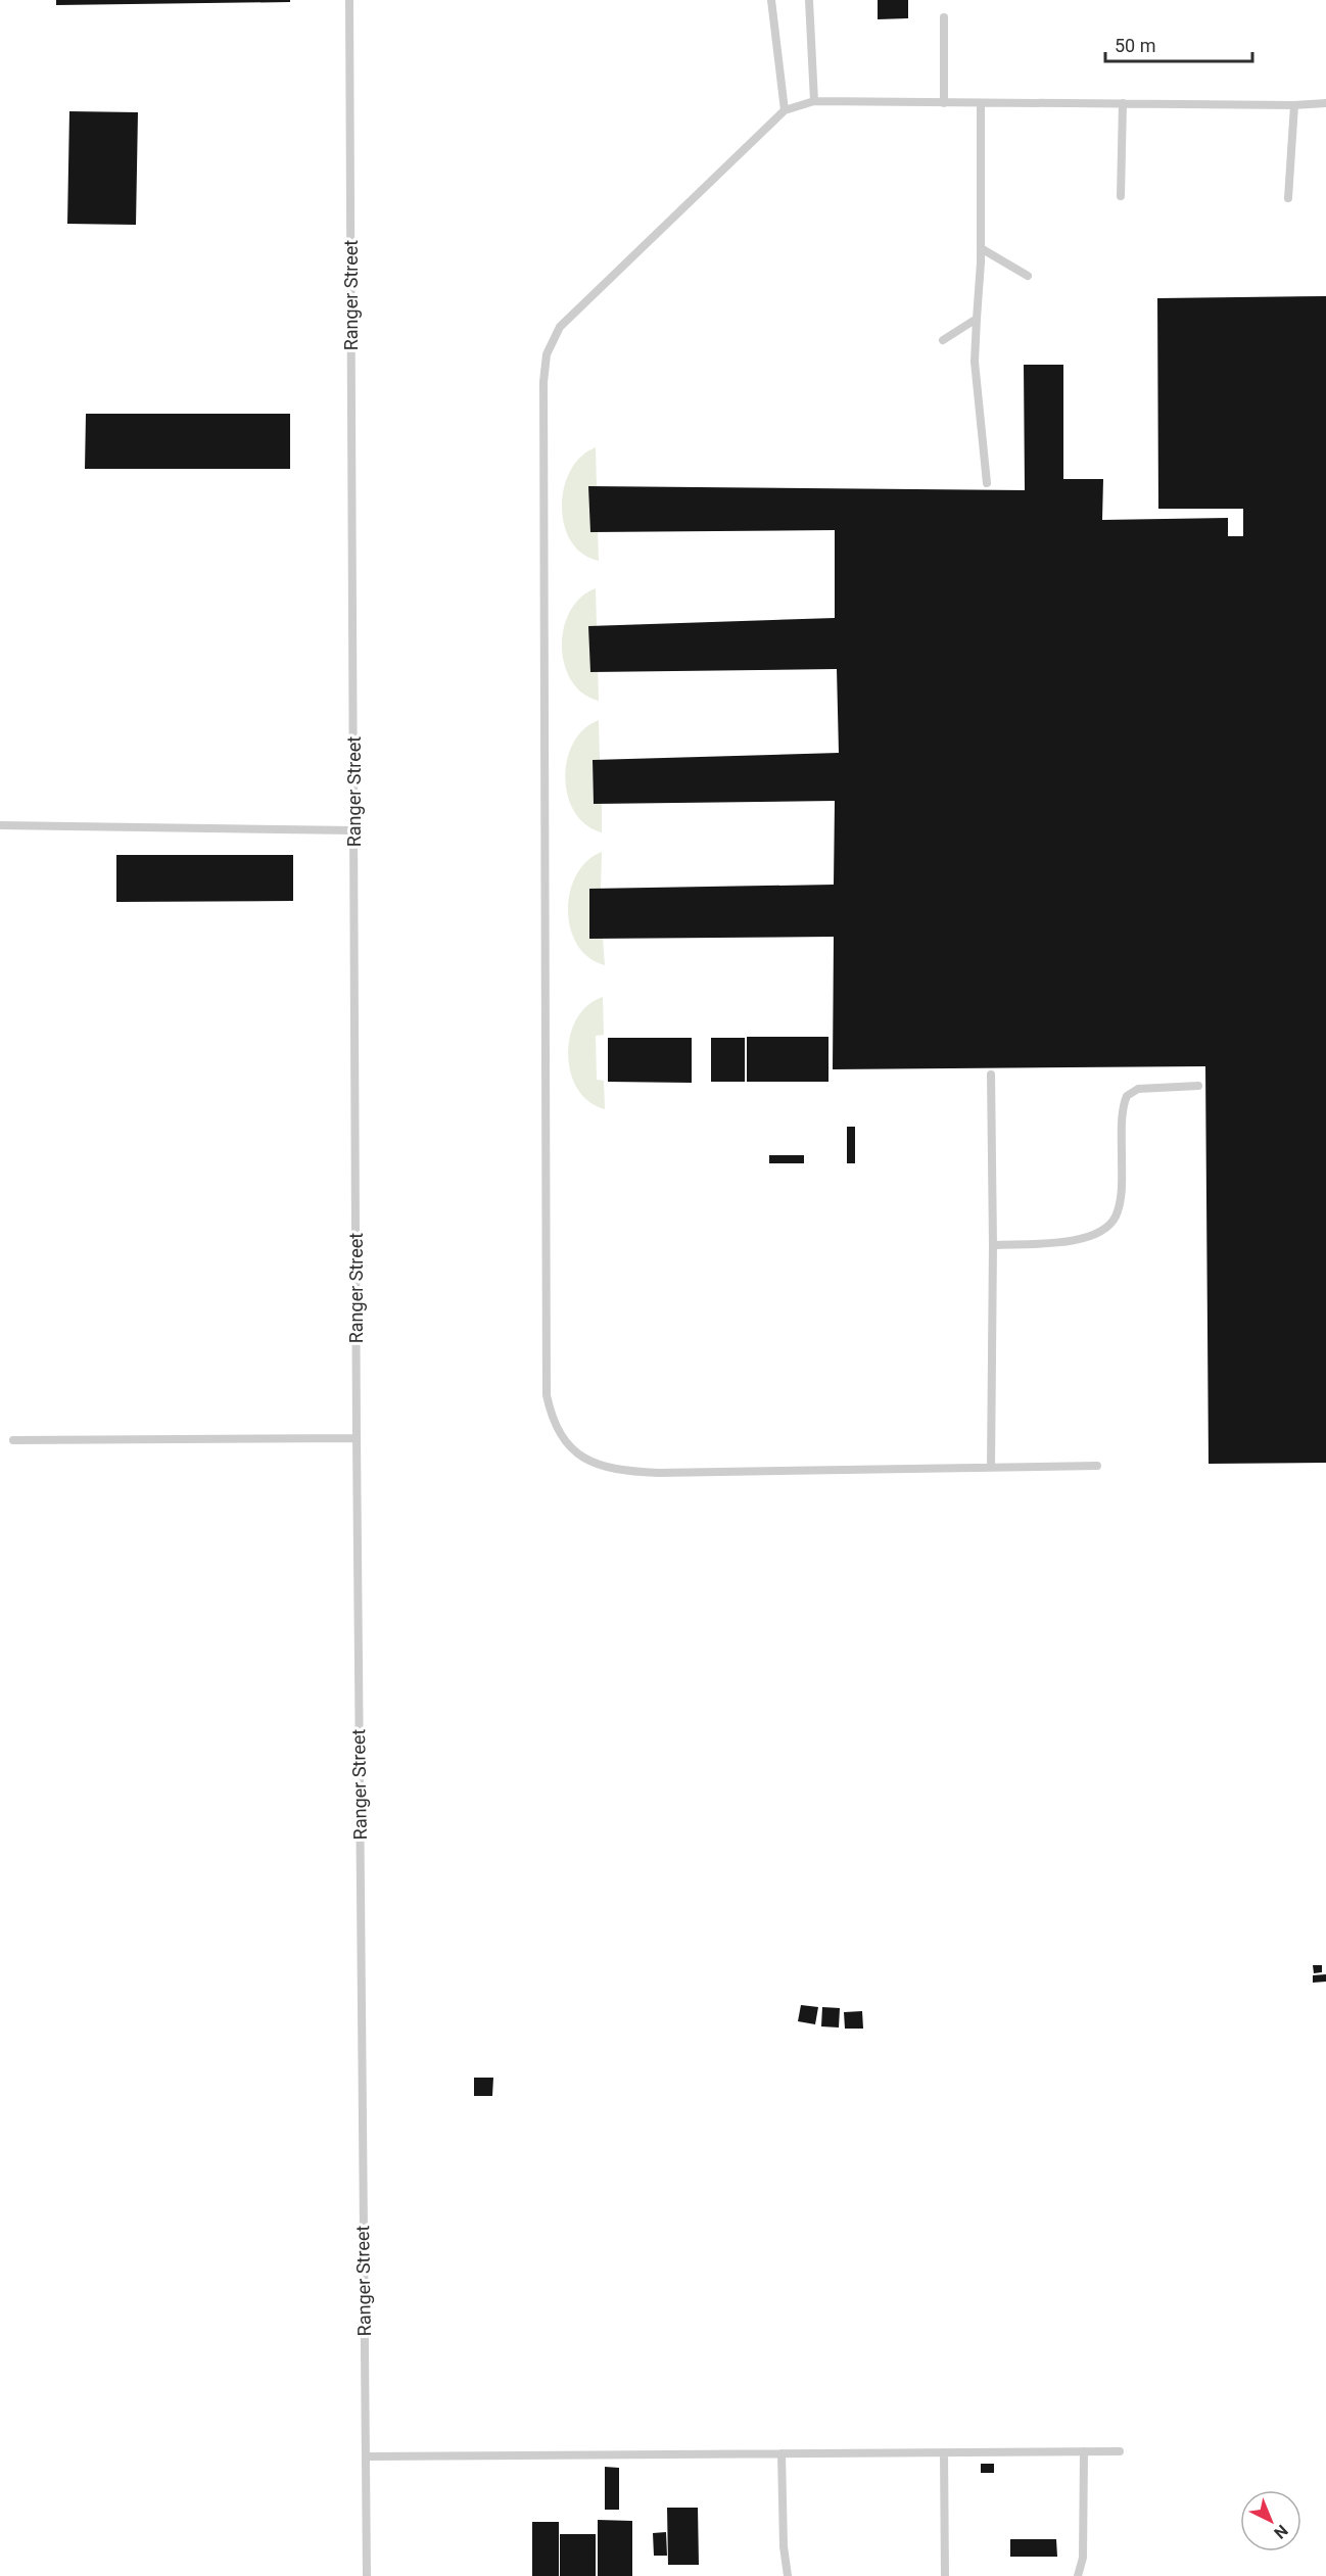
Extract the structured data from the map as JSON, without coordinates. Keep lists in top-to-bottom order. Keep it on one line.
{"streets":{"lane":["Ranger Street"]},"scale_bar":"50 m","north":"bottom right"}
